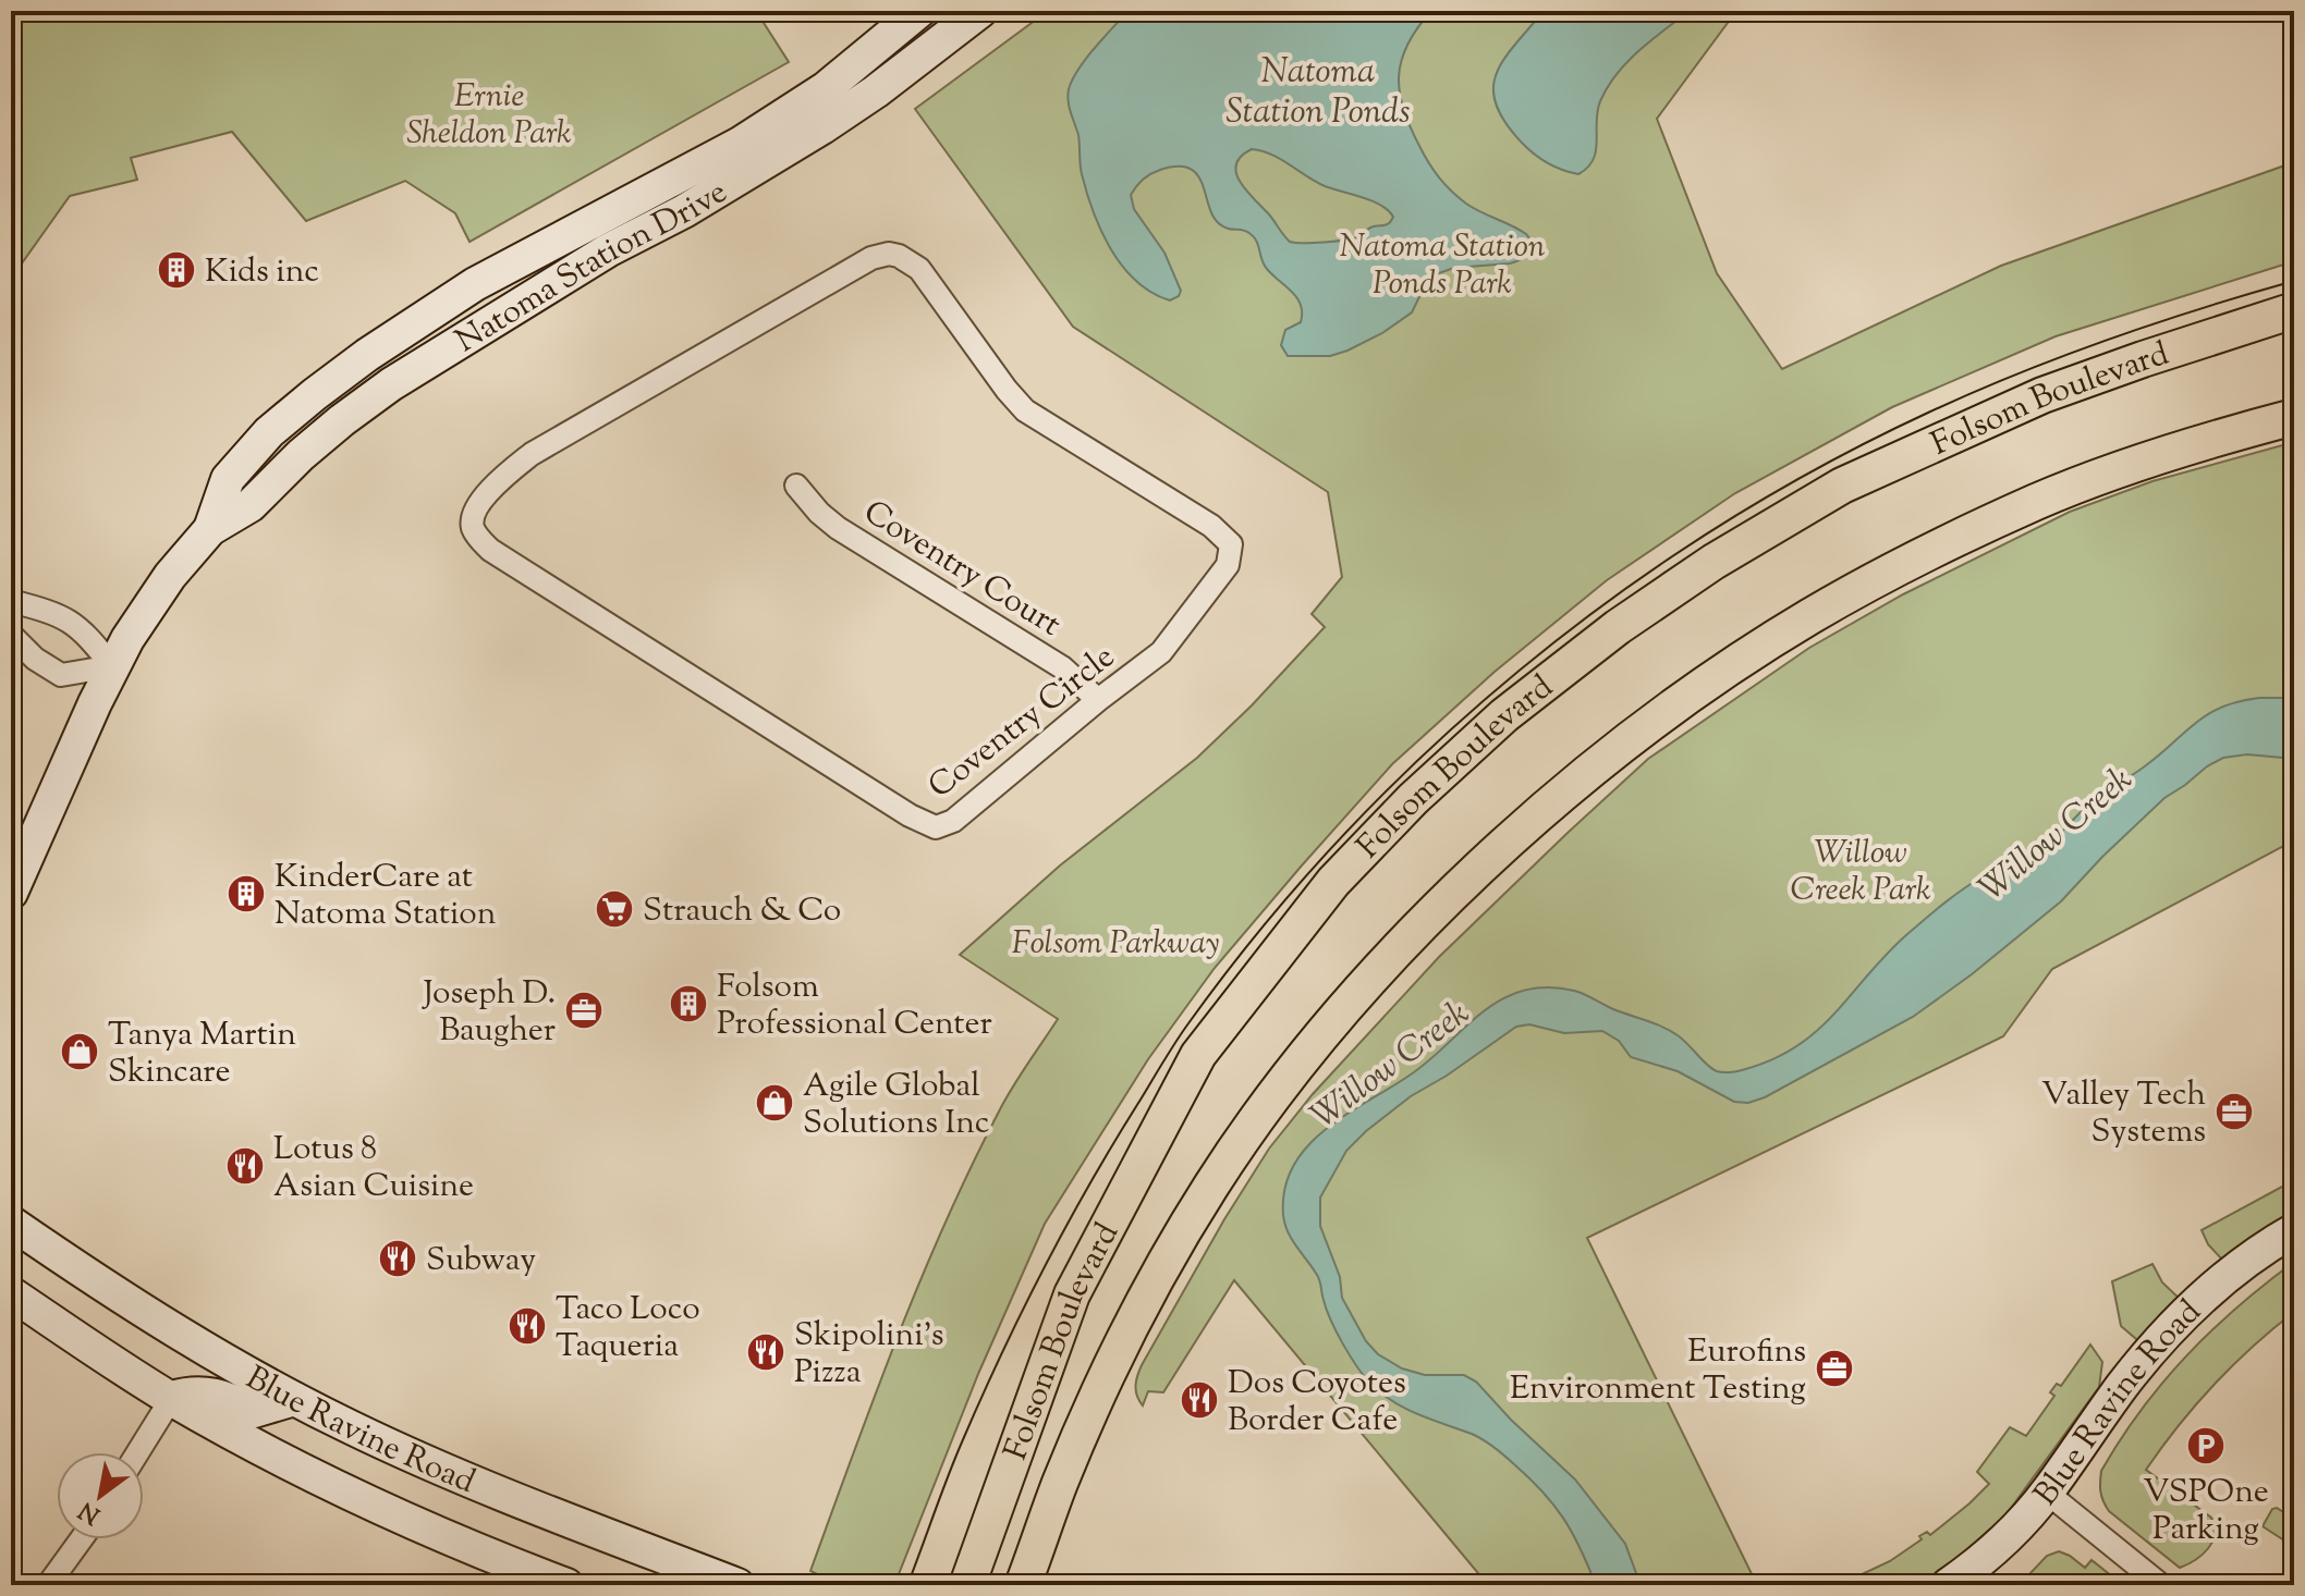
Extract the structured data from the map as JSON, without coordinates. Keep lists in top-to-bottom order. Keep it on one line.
{"streets":{"main road":["Folsom Boulevard"],"street":["Natoma Station Drive","Coventry Court","Coventry Circle","Blue Ravine Road"]},"crossings":[["Coventry Court","Coventry Circle"]],"water":["Natoma Station Ponds","Willow Creek"],"parks":["Ernie Sheldon Park","Natoma Station Ponds Park","Willow Creek Park","Folsom Parkway"],"places":{"building":["Kids inc","KinderCare at Natoma Station","Folsom Professional Center"],"supermarket":["Strauch & Co"],"office":["Joseph D. Baugher","Valley Tech Systems","Eurofins Environment Testing"],"shop":["Tanya Martin Skincare","Agile Global Solutions Inc"],"restaurant":["Lotus 8 Asian Cuisine","Subway","Taco Loco Taqueria","Skipolini's Pizza","Dos Coyotes Border Cafe"],"parking":["VSPOne Parking"]},"north":"bottom left"}
